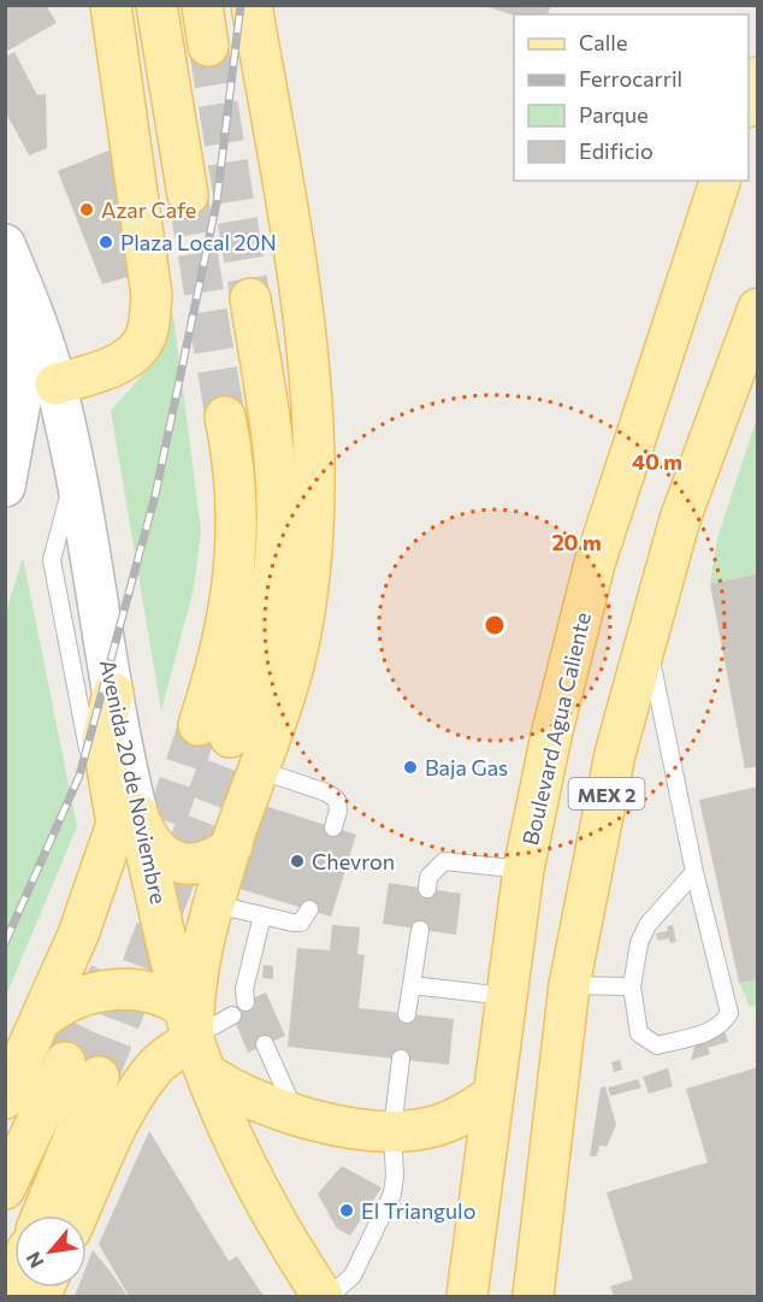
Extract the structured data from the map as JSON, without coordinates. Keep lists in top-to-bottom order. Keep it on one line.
{"streets":{"main road":["Boulevard Agua Caliente","Avenida 20 de Noviembre","MEX 2"]},"places":["Azar Cafe","Plaza Local 20N","Baja Gas","Chevron","El Triangulo"],"legend":["Calle","Ferrocarril","Parque","Edificio"],"north":"bottom left","rings":["40 m","20 m"]}
